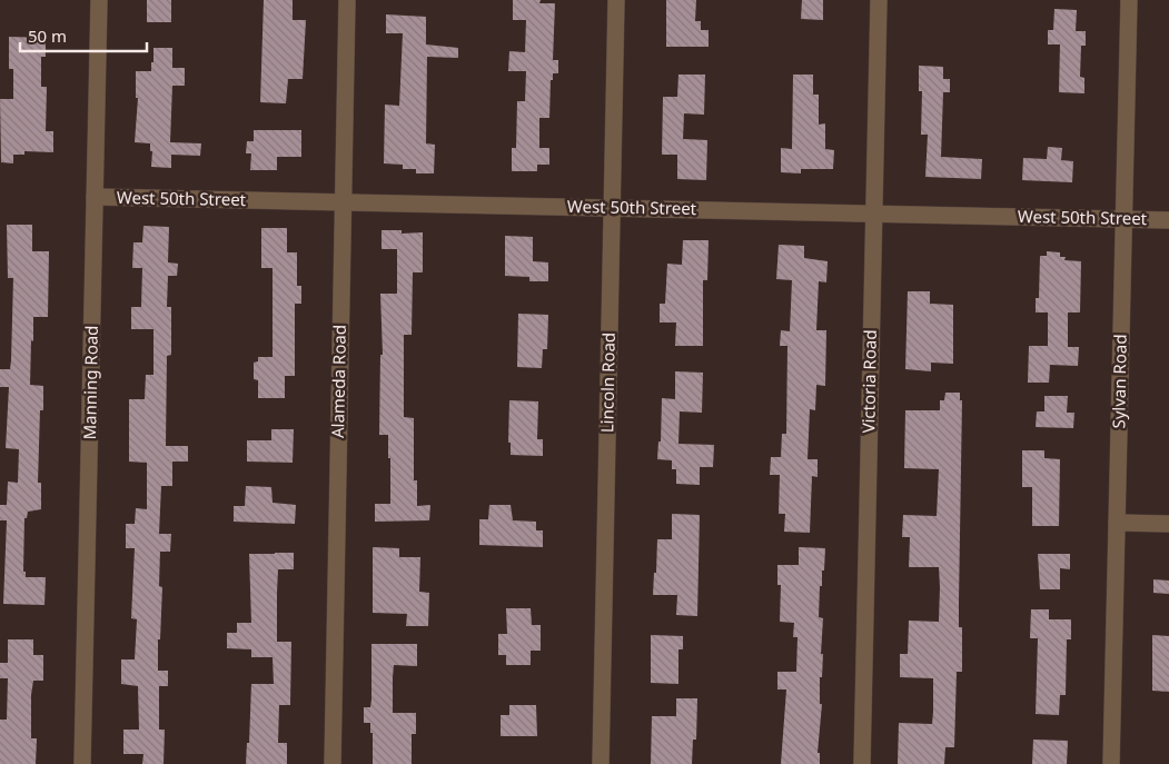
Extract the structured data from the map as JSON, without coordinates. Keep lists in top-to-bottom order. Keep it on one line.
{"streets":{"street":["West 50th Street","Alameda Road","Victoria Road","Sylvan Road","Manning Road","Lincoln Road"]},"crossings":[["West 50th Street","Alameda Road"],["West 50th Street","Victoria Road"],["West 50th Street","Sylvan Road"],["West 50th Street","Manning Road"],["West 50th Street","Lincoln Road"]],"scale_bar":"50 m"}
